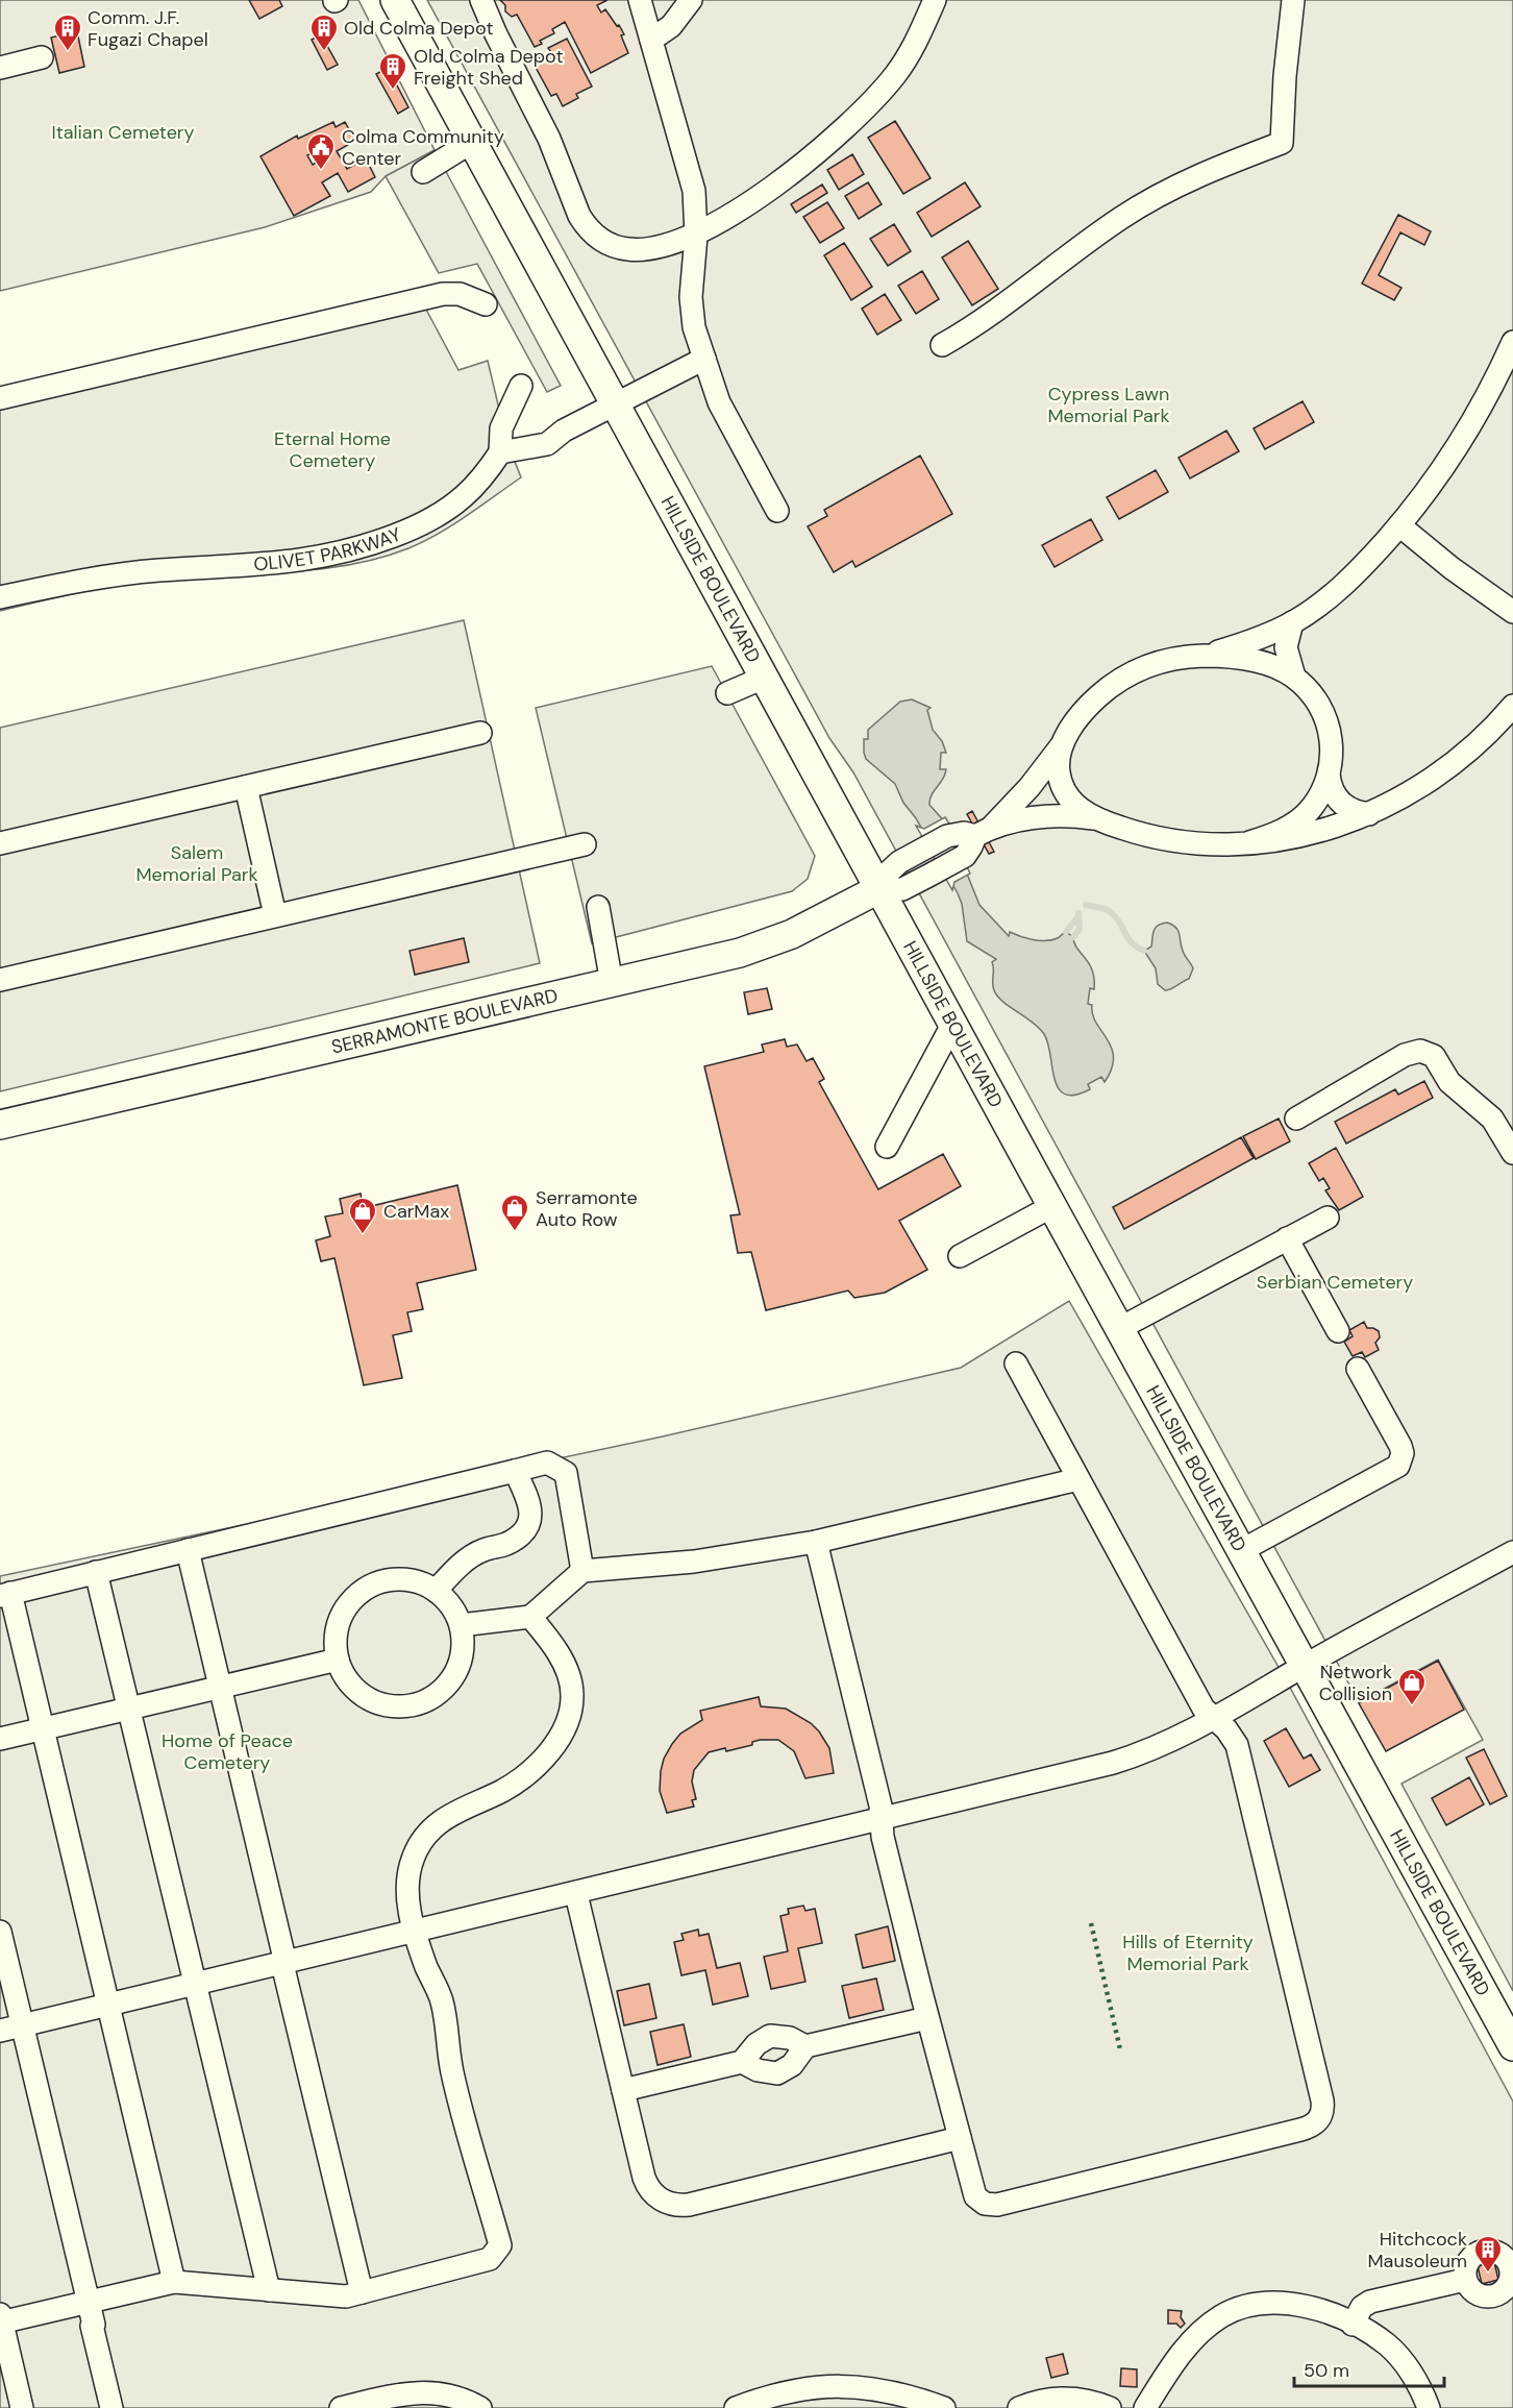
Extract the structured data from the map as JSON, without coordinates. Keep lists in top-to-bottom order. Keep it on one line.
{"streets":{"main road":["HILLSIDE BOULEVARD","SERRAMONTE BOULEVARD"],"street":["OLIVET PARKWAY"]},"crossings":[["HILLSIDE BOULEVARD","SERRAMONTE BOULEVARD"]],"parks":["Italian Cemetery","Cypress Lawn Memorial Park","Eternal Home Cemetery","Salem Memorial Park","Serbian Cemetery","Home of Peace Cemetery","Hills of Eternity Memorial Park"],"places":{"building":["Comm. J.F. Fugazi Chapel","Old Colma Depot","Old Colma Depot Freight Shed","Hitchcock Mausoleum"],"public building":["Colma Community Center"],"shop":["Serramonte Auto Row","CarMax","Network Collision"]},"scale_bar":"50 m"}
